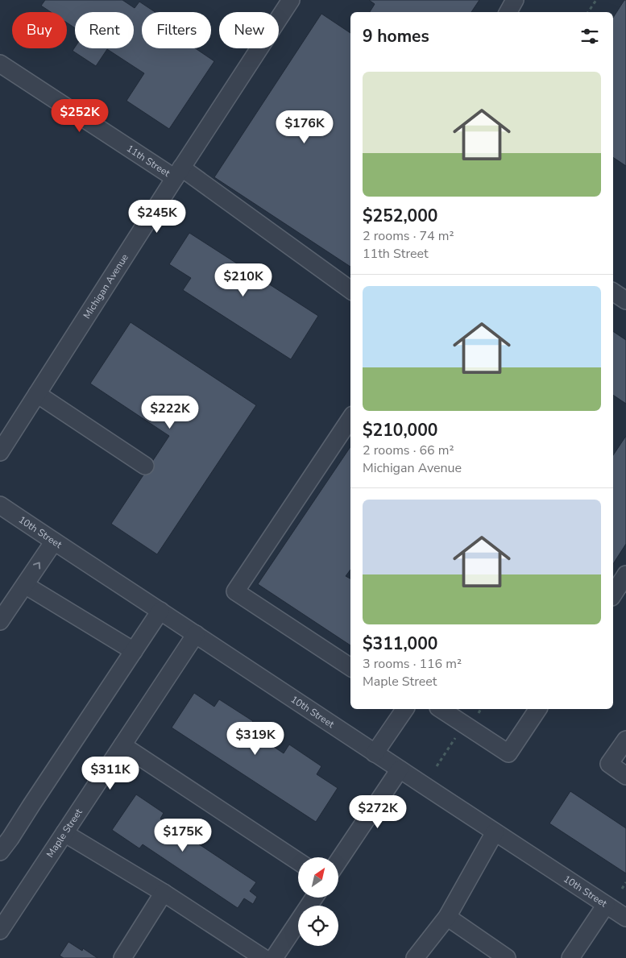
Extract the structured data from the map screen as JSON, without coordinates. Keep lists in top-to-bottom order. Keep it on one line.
{"streets":{"street":["11th Street","Michigan Avenue","10th Street","Maple Street"]},"crossings":[["11th Street","Michigan Avenue"],["10th Street","Maple Street"]],"north":"top right","page":{"chip":["Buy","Rent","Filters","New"],"heading":"9 homes","list":[{"name":"$252,000","note":"2 rooms · 74 m² · 11th Street"},{"name":"$210,000","note":"2 rooms · 66 m² · Michigan Avenue"},{"name":"$311,000","note":"3 rooms · 116 m² · Maple Street"}],"price":["$252K","$176K","$245K","$210K","$222K","$319K","$311K","$272K","$175K"]}}
